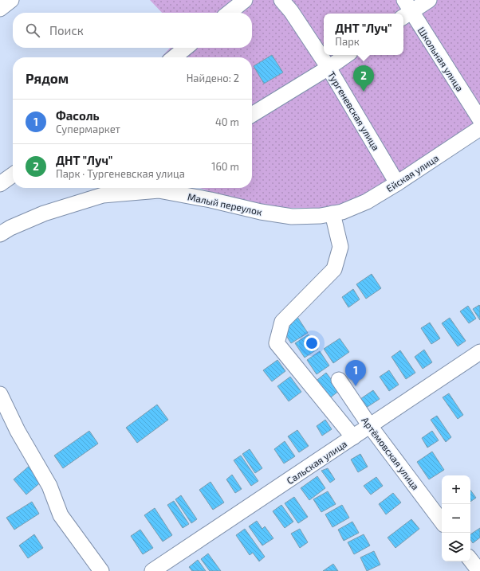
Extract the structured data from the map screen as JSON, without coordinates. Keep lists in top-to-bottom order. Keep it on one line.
{"streets":{"street":["Школьная улица","Тургеневская улица","Ейская улица","Малый переулок","Артёмовская улица","Сальская улица"]},"crossings":[["Школьная улица","Ейская улица"],["Тургеневская улица","Ейская улица"],["Ейская улица","Малый переулок"],["Артёмовская улица","Сальская улица"]],"page":{"search":"Поиск","popup":["ДНТ \"Луч\"","Парк"],"heading":["Рядом","Найдено: 2"],"pins":["2","1"],"list":[{"mark":"1","name":"Фасоль","note":"Супермаркет","value":"40 m"},{"mark":"2","name":"ДНТ \"Луч\"","note":"Парк · Тургеневская улица","value":"160 m"}],"map_buttons":["+","−"]}}
